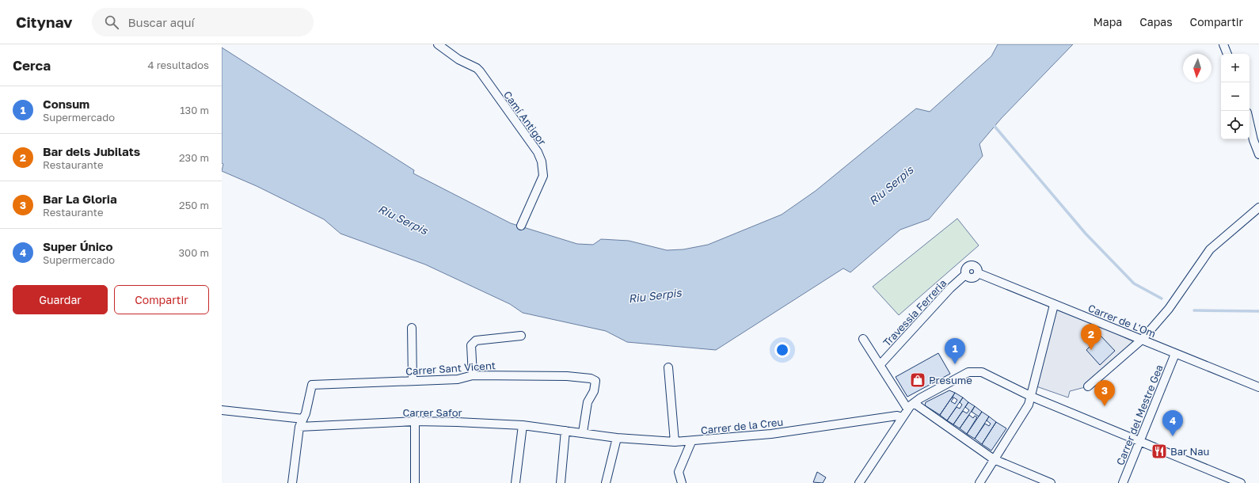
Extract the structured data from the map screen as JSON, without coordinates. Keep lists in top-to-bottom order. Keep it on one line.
{"streets":{"street":["Camí Antigor","Travessia Ferreria","Carrer de L'Om","Carrer Sant Vicent","Carrer Safor","Carrer del Mestre Gea","Carrer de la Creu"]},"crossings":[["Travessia Ferreria","Carrer de L'Om"],["Carrer de L'Om","Carrer del Mestre Gea"],["Carrer Sant Vicent","Carrer de la Creu"],["Carrer Safor","Carrer de la Creu"]],"water":["Riu Serpis"],"places":{"shop":["Presume"],"restaurant":["Bar Nau"]},"north":"bottom","page":{"header":"Citynav","search":"Buscar aquí","nav":["Mapa","Capas","Compartir"],"heading":["Cerca","4 resultados"],"map_buttons":["+","−"],"list":[{"mark":"1","name":"Consum","note":"Supermercado","value":"130 m"},{"mark":"2","name":"Bar dels Jubilats","note":"Restaurante","value":"230 m"},{"mark":"3","name":"Bar La Gloria","note":"Restaurante","value":"250 m"},{"mark":"4","name":"Super Único","note":"Supermercado","value":"300 m"}],"buttons":["Guardar","Compartir"],"pins":["2","1","3","4"]}}
